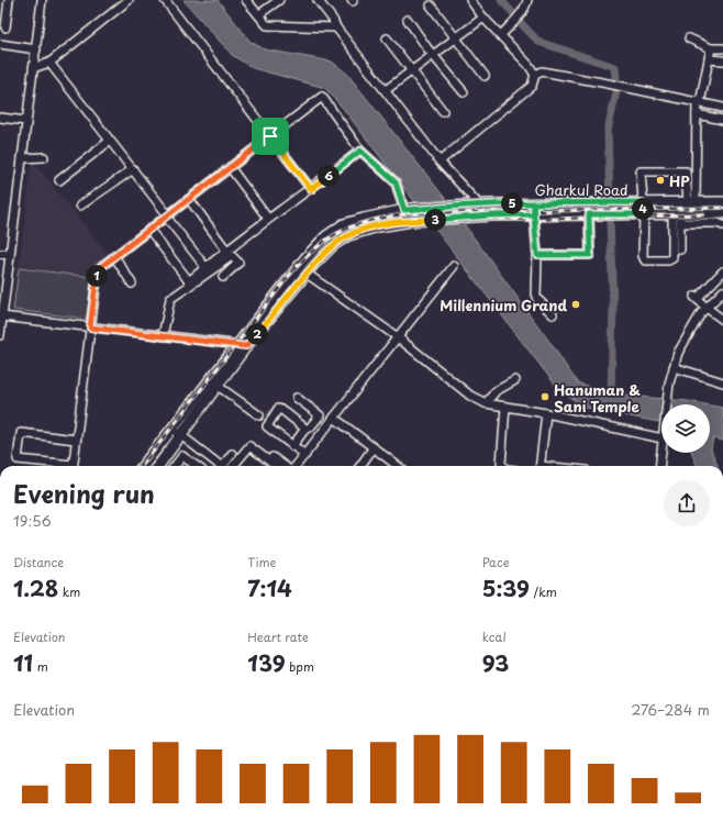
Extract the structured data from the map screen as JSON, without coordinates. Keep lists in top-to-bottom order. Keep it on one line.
{"streets":{"main road":["Gharkul Road"]},"places":["HP","Millennium Grand","Hanuman & Sani Temple"],"page":{"pins":["6","5","4","3","1","2"],"heading":["Evening run","19:56"],"stats":[["Distance","1.28 km"],["Time","7:14"],["Pace","5:39 /km"],["Elevation","11 m"],["Heart rate","139 bpm"],["kcal","93"]],"chart":["Elevation","276–284 m"]}}
